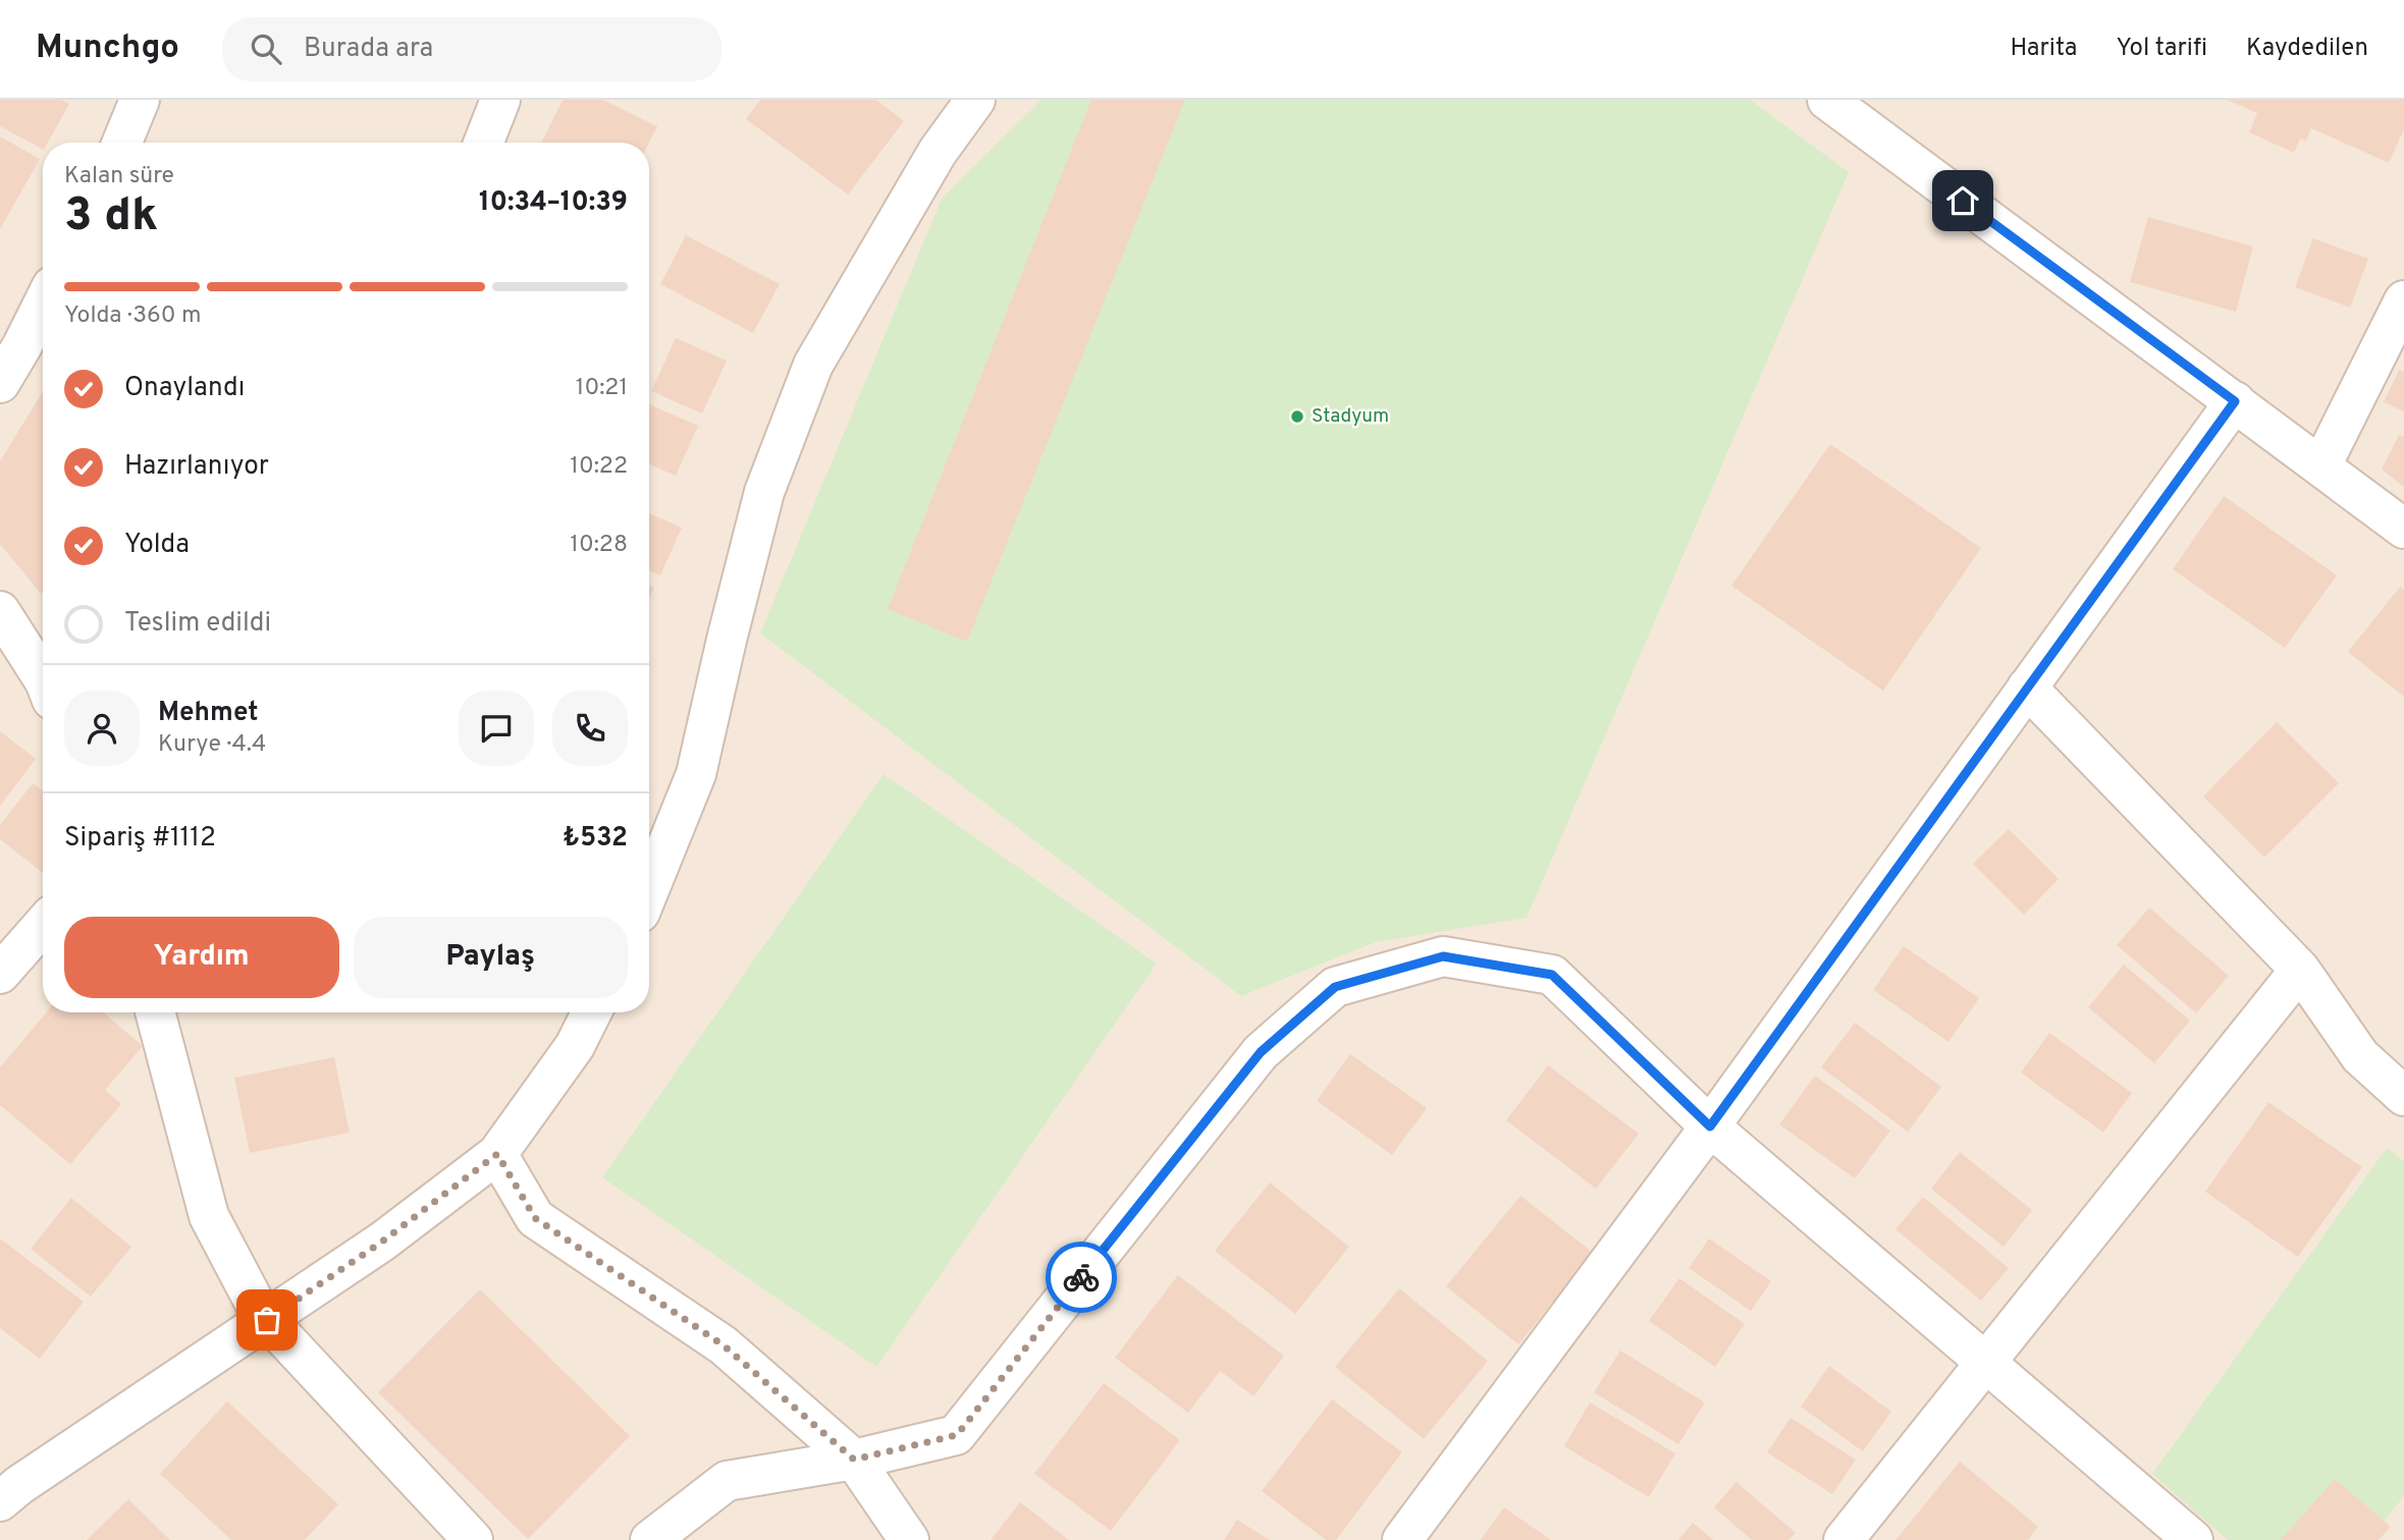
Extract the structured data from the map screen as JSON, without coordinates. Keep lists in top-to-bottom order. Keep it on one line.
{"places":["Stadyum"],"page":{"header":"Munchgo","search":"Burada ara","nav":["Harita","Yol tarifi","Kaydedilen"],"heading":["3 dk","Kalan süre","10:34–10:39"],"panel":["Mehmet","Kurye · 4.4","Sipariş #1112","₺532"],"bar":"Yolda · 360 m","list":[["Onaylandı","10:21"],["Hazırlanıyor","10:22"],["Yolda","10:28"],"Teslim edildi"],"buttons":["Yardım","Paylaş"]}}
